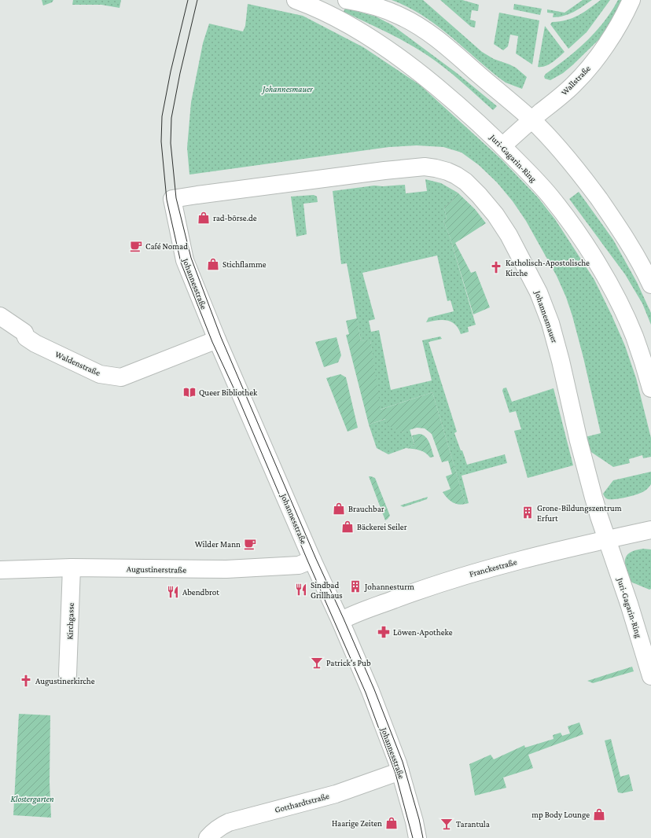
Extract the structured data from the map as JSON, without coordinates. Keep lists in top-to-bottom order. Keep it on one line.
{"streets":{"street":["Wallstraße","Juri-Gagarin-Ring","Johannesstraße","Johannesmauer","Waldenstraße","Franckestraße","Augustinerstraße","Kirchgasse","Gotthardtstraße"]},"crossings":[["Wallstraße","Juri-Gagarin-Ring"],["Juri-Gagarin-Ring","Johannesmauer"],["Juri-Gagarin-Ring","Franckestraße"],["Johannesstraße","Johannesmauer"],["Johannesstraße","Waldenstraße"],["Johannesstraße","Franckestraße"],["Johannesstraße","Augustinerstraße"],["Johannesstraße","Gotthardtstraße"],["Johannesmauer","Franckestraße"],["Augustinerstraße","Kirchgasse"]],"parks":["Johannesmauer","Klostergarten"],"places":{"shop":["rad-börse.de","Stichflamme","Brauchbar","Bäckerei Seiler","mp Body Lounge","Haarige Zeiten"],"cafe":["Café Nomad","Wilder Mann"],"church":["Katholisch-Apostolische Kirche","Augustinerkirche"],"library":["Queer Bibliothek"],"building":["Grone-Bildungszentrum Erfurt","Johannesturm"],"restaurant":["Sindbad Grillhaus","Abendbrot"],"pharmacy":["Löwen-Apotheke"],"bar":["Patrick's Pub","Tarantula"]}}
